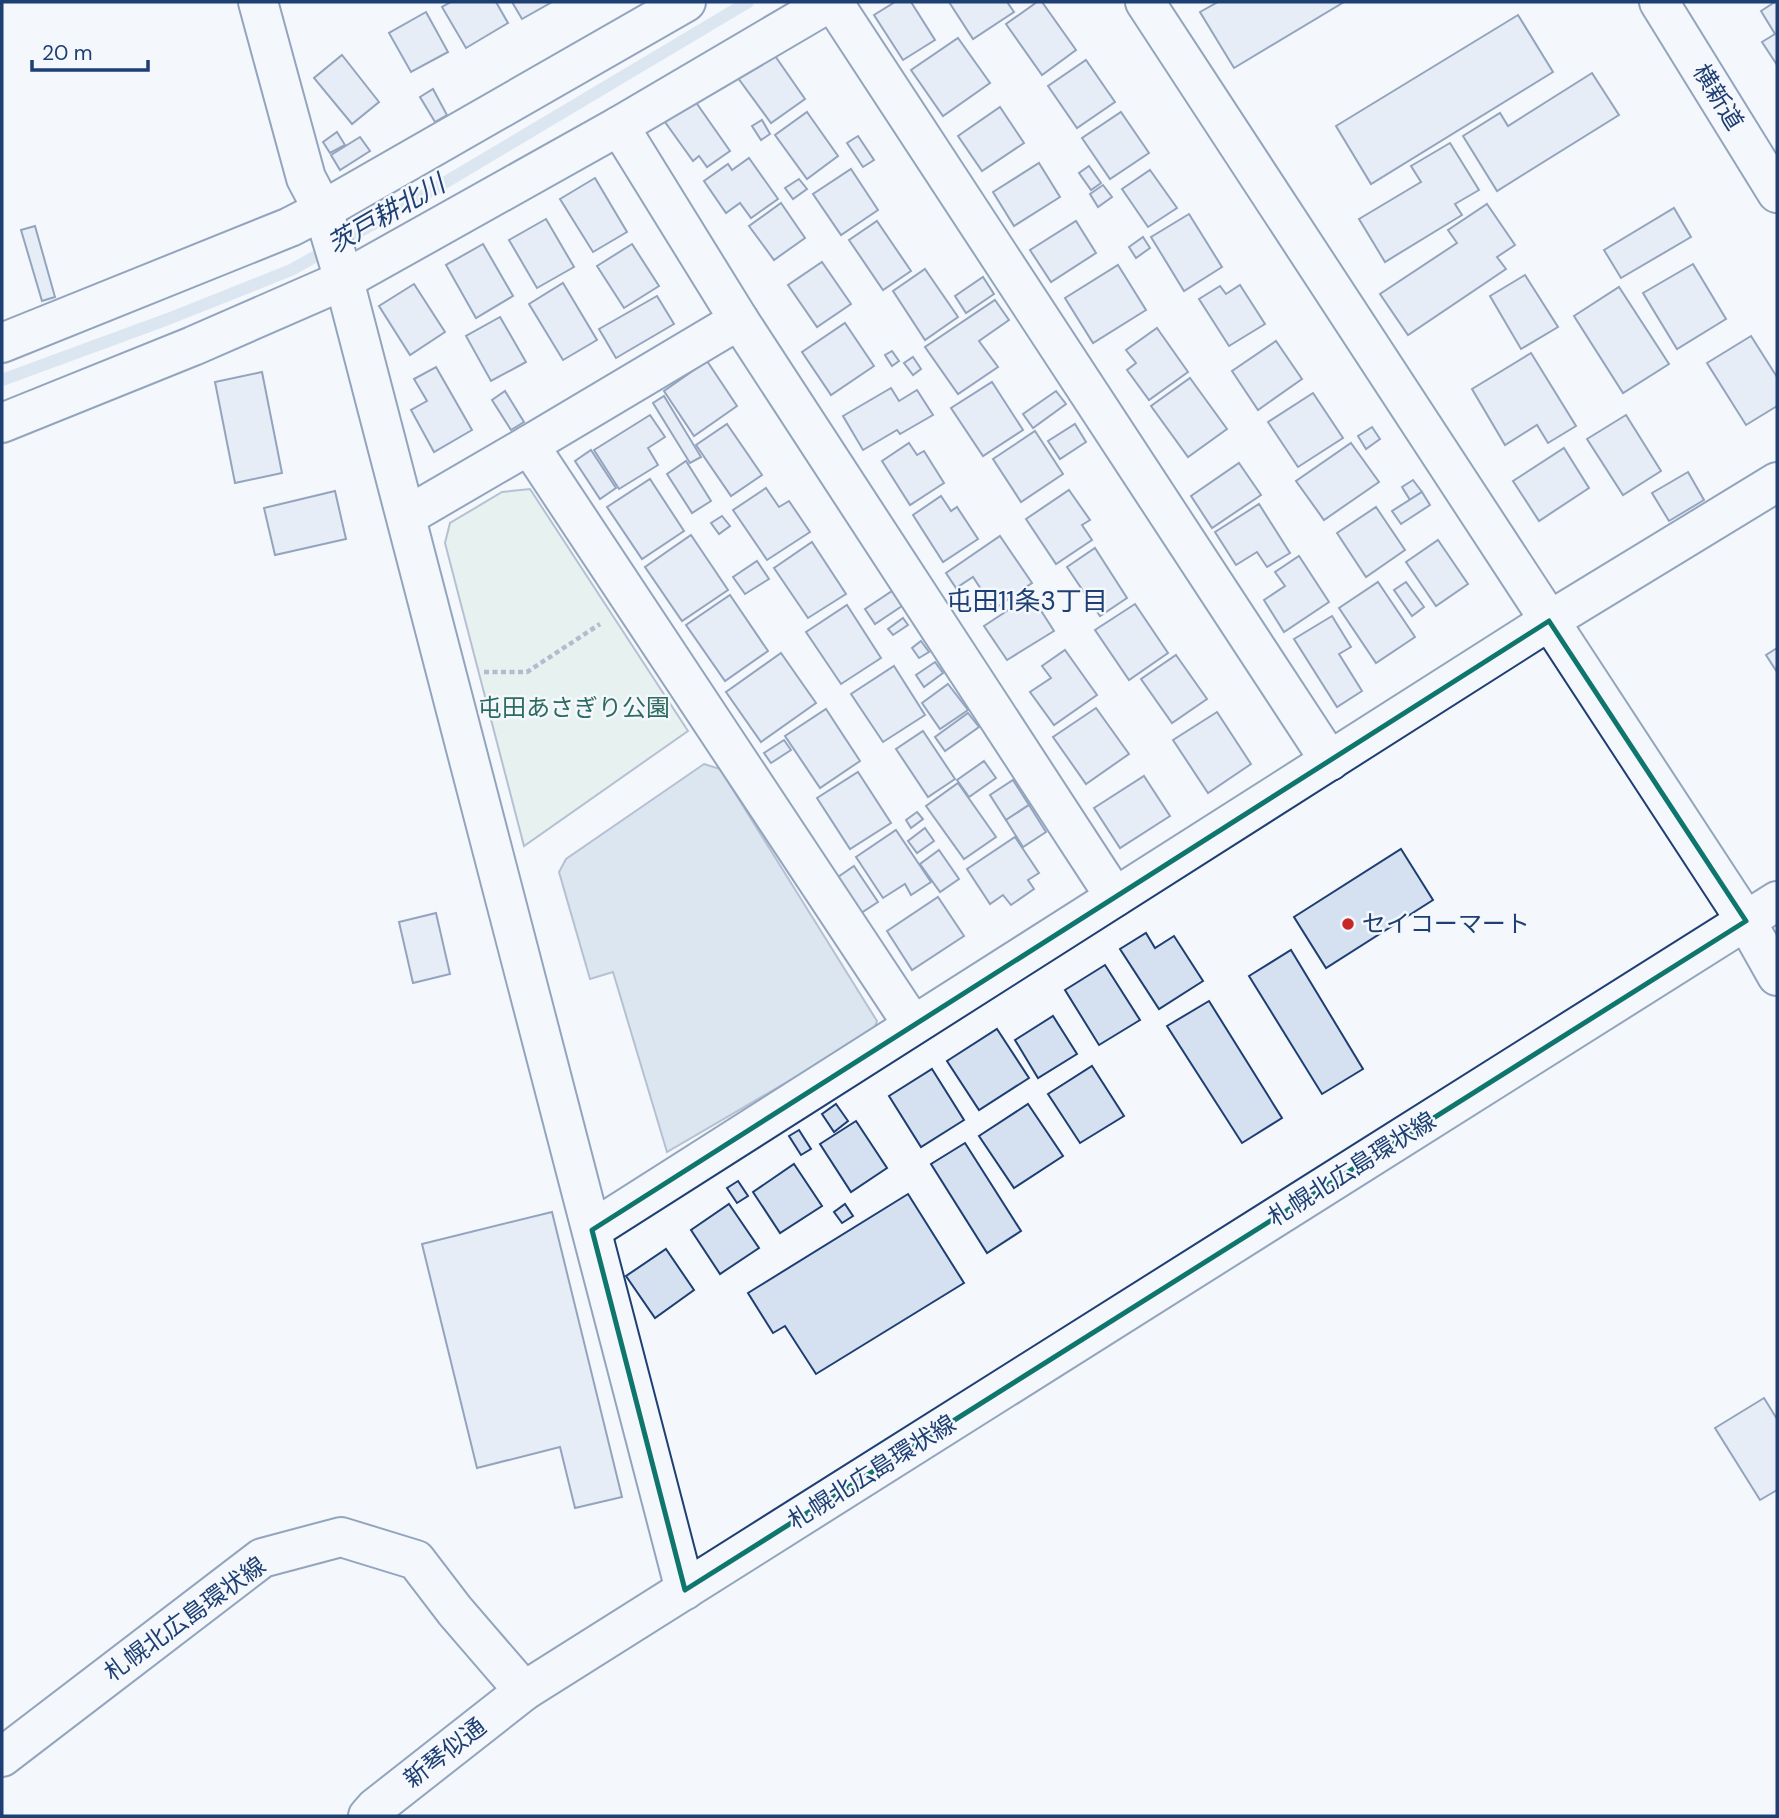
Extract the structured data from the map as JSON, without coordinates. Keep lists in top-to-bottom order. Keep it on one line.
{"streets":{"street":["横新道","札幌北広島環状線","新琴似通"]},"crossings":[["札幌北広島環状線","新琴似通"]],"districts":["屯田11条3丁目"],"water":["茨戸耕北川"],"parks":["屯田あさぎり公園"],"places":["セイコーマート"],"scale_bar":"20 m"}
